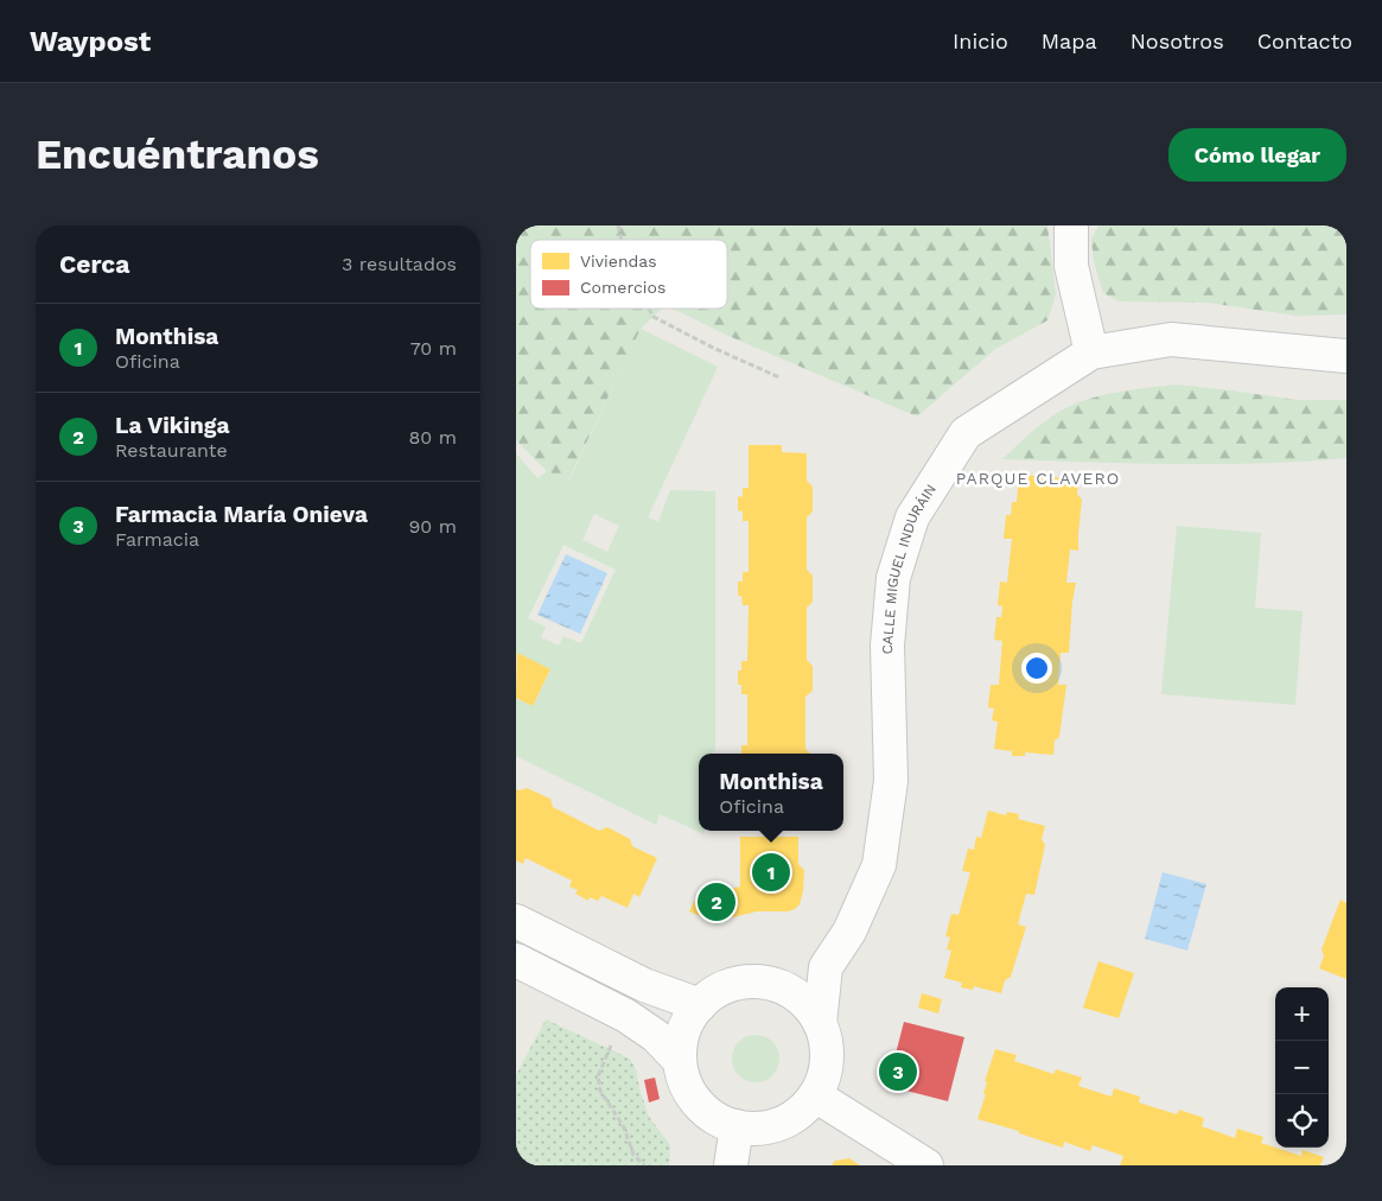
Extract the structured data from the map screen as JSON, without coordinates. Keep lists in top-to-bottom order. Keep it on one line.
{"streets":{"street":["CALLE MIGUEL INDURÁIN"]},"districts":["PARQUE CLAVERO"],"legend":["Viviendas","Comercios"],"page":{"header":"Waypost","nav":["Inicio","Mapa","Nosotros","Contacto"],"buttons":"Cómo llegar","title":"Encuéntranos","heading":["Cerca","3 resultados"],"list":[{"mark":"1","name":"Monthisa","note":"Oficina","value":"70 m"},{"mark":"2","name":"La Vikinga","note":"Restaurante","value":"80 m"},{"mark":"3","name":"Farmacia María Onieva","note":"Farmacia","value":"90 m"}],"popup":["Monthisa","Oficina"],"pins":["1","2","3"],"map_buttons":["+","−"]}}
